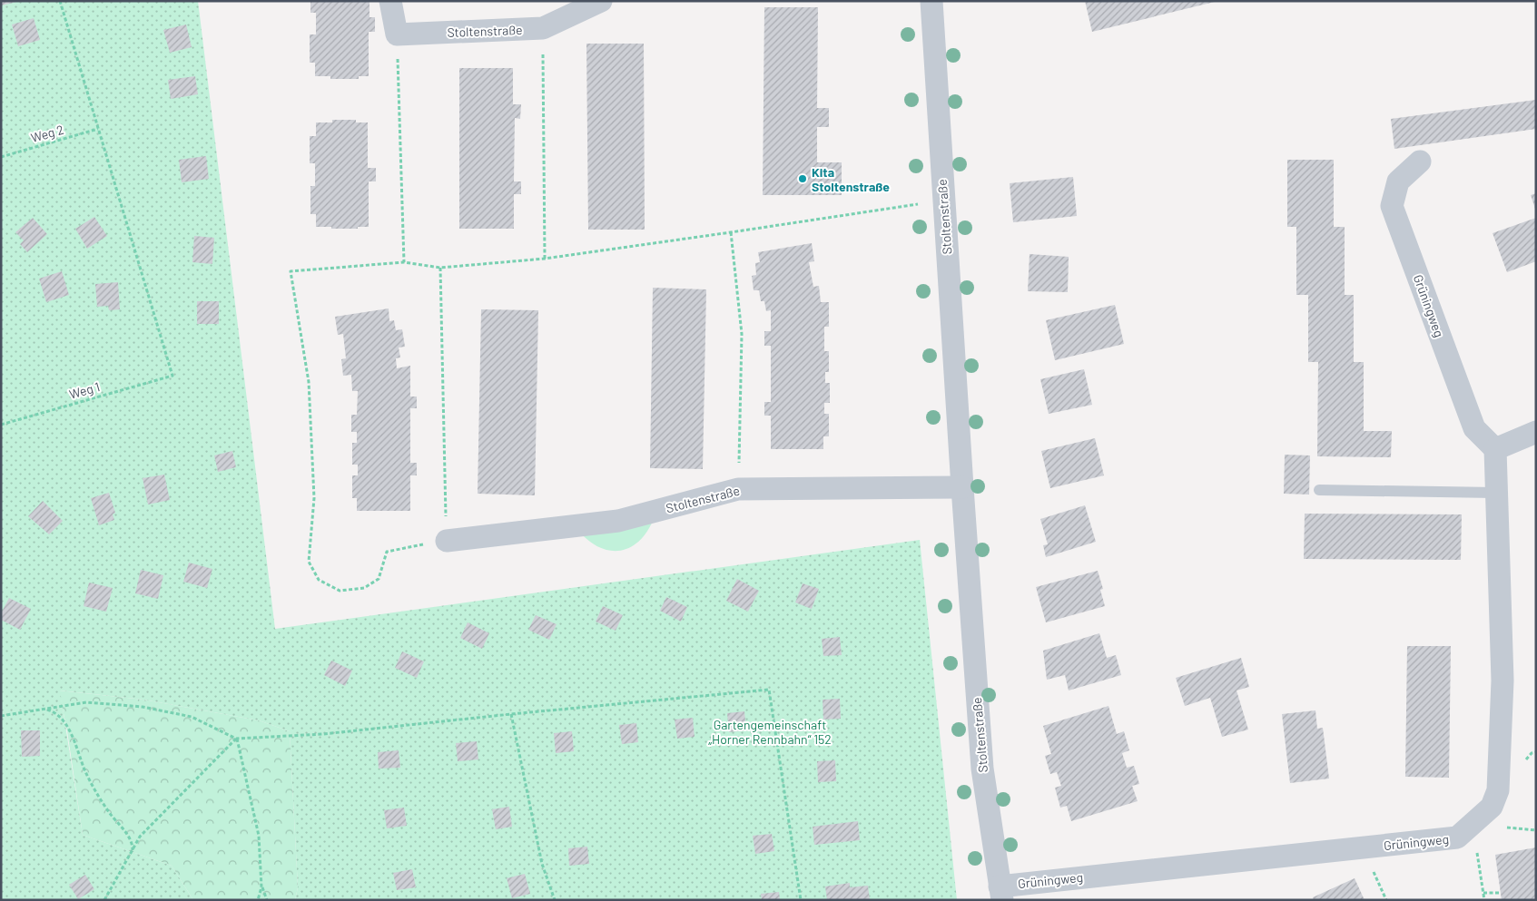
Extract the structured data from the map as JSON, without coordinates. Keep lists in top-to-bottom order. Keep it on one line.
{"streets":{"street":["Stoltenstraße","Grüningweg"],"path":["Weg 2","Weg 1"]},"crossings":[["Stoltenstraße","Grüningweg"],["Weg 2","Weg 1"]],"parks":["Gartengemeinschaft „Horner Rennbahn“ 152"],"places":["Kita Stoltenstraße"]}
